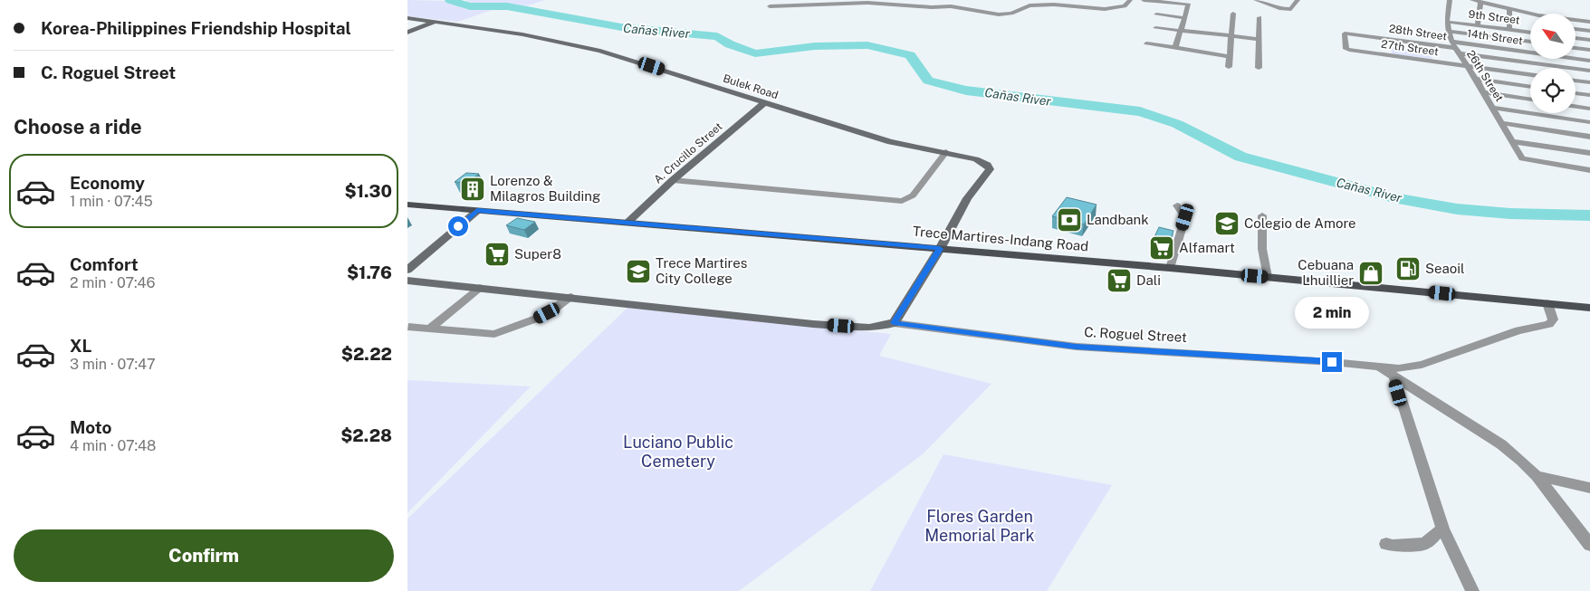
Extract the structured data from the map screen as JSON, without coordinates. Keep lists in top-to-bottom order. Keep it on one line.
{"streets":{"main road":["Bulek Road","A. Crucillo Street","Trece Martires-Indang Road"],"street":["9th Street","28th Street","14th Street","27th Street","26th Street","C. Roguel Street"]},"crossings":[["9th Street","26th Street"],["28th Street","14th Street"],["28th Street","27th Street"],["28th Street","26th Street"],["14th Street","26th Street"],["27th Street","26th Street"],["Bulek Road","A. Crucillo Street"],["Bulek Road","Trece Martires-Indang Road"],["A. Crucillo Street","Trece Martires-Indang Road"],["Trece Martires-Indang Road","C. Roguel Street"]],"water":["Cañas River"],"parks":["Luciano Public Cemetery","Flores Garden Memorial Park"],"places":{"building":["Lorenzo & Milagros Building"],"bank":["Landbank"],"school or university":["Colegio de Amore","Trece Martires City College"],"supermarket":["Alfamart","Super8","Dali"],"fuel station":["Seaoil"],"shop":["Cebuana Lhuillier"]},"north":"top left","page":{"banner":["Korea-Philippines Friendship Hospital","C. Roguel Street"],"heading":"Choose a ride","list":[{"name":"Economy","note":"1 min · 07:45","value":"$1.30"},{"name":"Comfort","note":"2 min · 07:46","value":"$1.76"},{"name":"XL","note":"3 min · 07:47","value":"$2.22"},{"name":"Moto","note":"4 min · 07:48","value":"$2.28"}],"bubble":"2 min","buttons":"Confirm"}}
